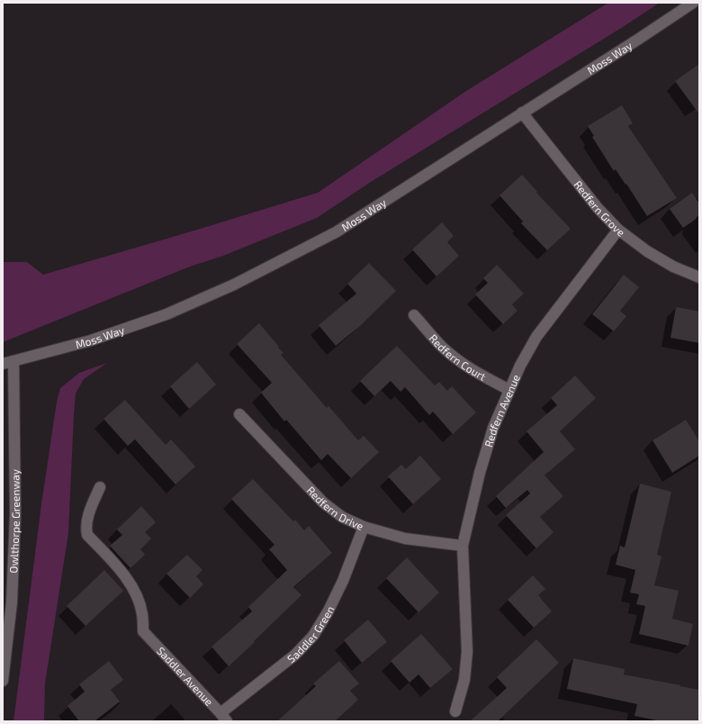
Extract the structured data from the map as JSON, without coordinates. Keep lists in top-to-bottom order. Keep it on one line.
{"streets":{"street":["Moss Way","Redfern Grove","Redfern Court","Redfern Avenue","Redfern Drive","Owlthorpe Greenway","Saddler Green","Saddler Avenue"]},"crossings":[["Moss Way","Redfern Grove"],["Moss Way","Owlthorpe Greenway"],["Redfern Grove","Redfern Avenue"],["Redfern Court","Redfern Avenue"],["Redfern Avenue","Redfern Drive"],["Redfern Drive","Saddler Green"],["Saddler Green","Saddler Avenue"]]}
